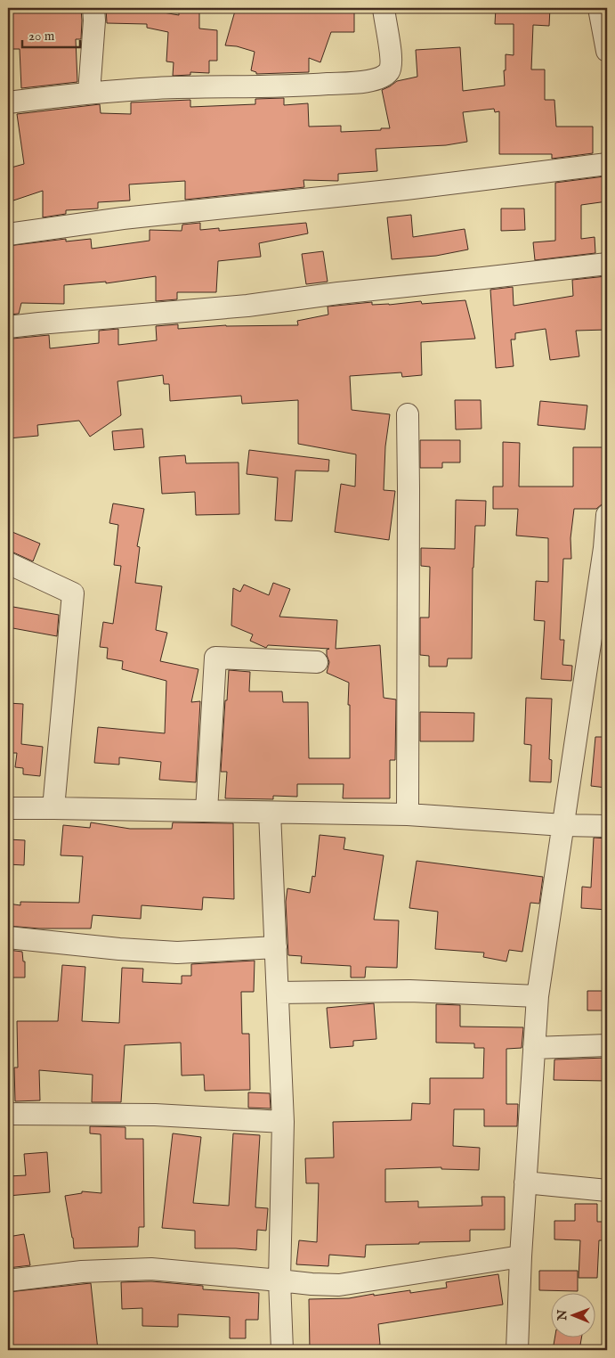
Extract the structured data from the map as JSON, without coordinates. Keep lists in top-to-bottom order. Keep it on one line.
{"scale_bar":"20 m","north":"left"}
